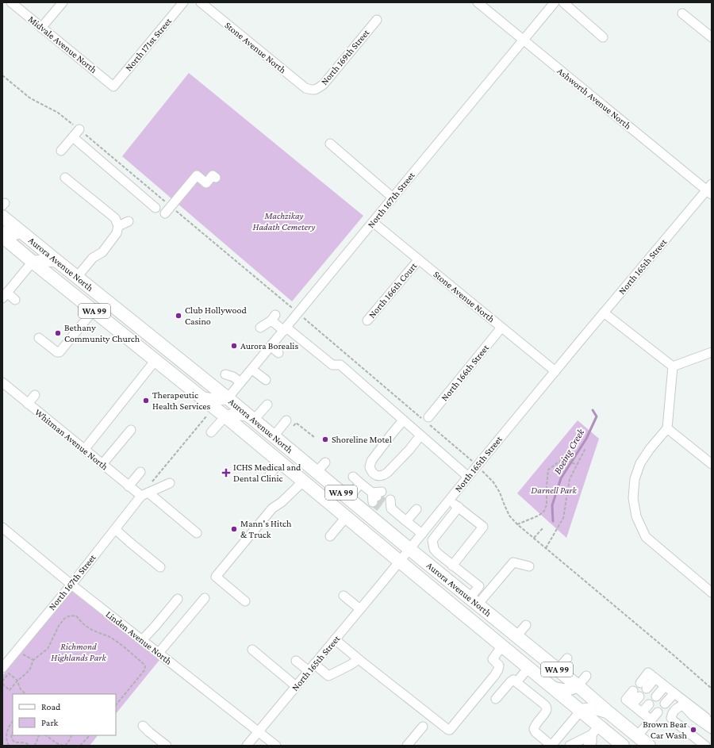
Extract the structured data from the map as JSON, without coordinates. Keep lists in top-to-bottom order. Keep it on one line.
{"streets":{"highway":["Aurora Avenue North","WA 99"],"street":["Midvale Avenue North","North 171st Street","Stone Avenue North","North 169th Street","Ashworth Avenue North","North 167th Street","North 165th Street","North 166th Court","North 166th Street","Whitman Avenue North","Linden Avenue North"]},"crossings":[["Midvale Avenue North","North 171st Street"],["Stone Avenue North","North 169th Street"],["Stone Avenue North","North 167th Street"],["Stone Avenue North","North 165th Street"],["Stone Avenue North","North 166th Court"],["Stone Avenue North","North 166th Street"],["Ashworth Avenue North","North 167th Street"],["Ashworth Avenue North","North 165th Street"],["North 167th Street","Aurora Avenue North"],["North 167th Street","Whitman Avenue North"],["North 167th Street","Linden Avenue North"],["Aurora Avenue North","North 165th Street"],["North 165th Street","Linden Avenue North"]],"water":["Boeing Creek"],"parks":["Machzikay Hadath Cemetery","Darnell Park","Richmond Highlands Park"],"places":{"other":["Club Hollywood Casino","Bethany Community Church","Aurora Borealis","Therapeutic Health Services","Shoreline Motel","Mann's Hitch & Truck","Brown Bear Car Wash"],"health":["ICHS Medical and Dental Clinic"]},"legend":["Road","Park"]}
